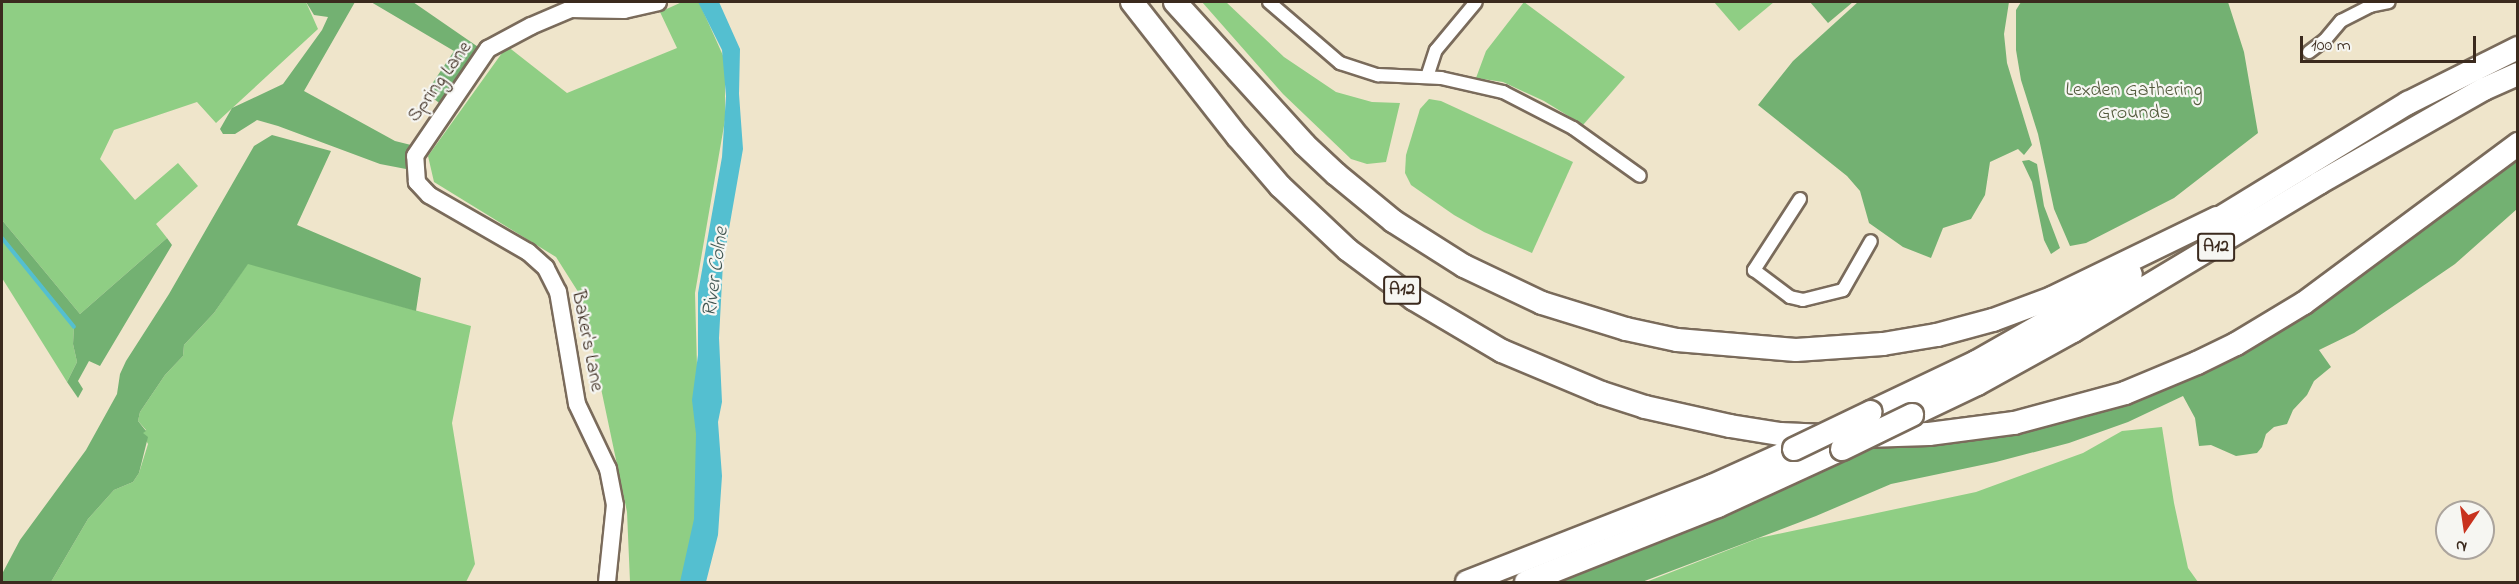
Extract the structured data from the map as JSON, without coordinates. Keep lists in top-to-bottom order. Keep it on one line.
{"streets":{"highway":["A12"],"street":["Spring Lane","Baker's Lane"]},"crossings":[["Spring Lane","Baker's Lane"]],"water":["River Colne"],"parks":["Lexden Gathering Grounds"],"scale_bar":"100 m","north":"bottom"}
